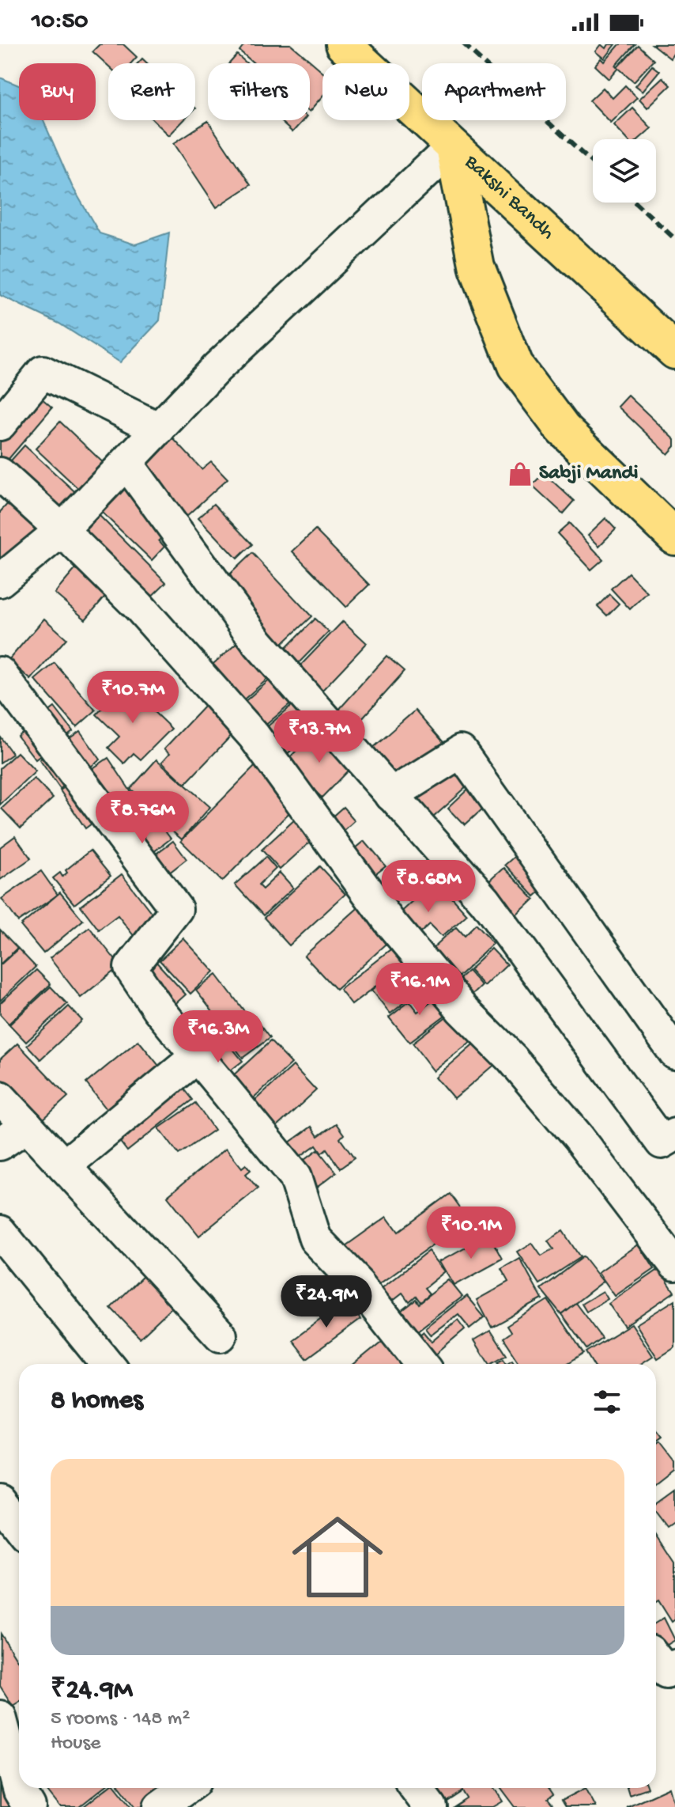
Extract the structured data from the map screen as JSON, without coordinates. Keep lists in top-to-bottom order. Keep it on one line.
{"streets":{"main road":["Bakshi Bandh"]},"places":{"shop":["Sabji Mandi"]},"page":{"status":"10:50","chip":["Buy","Rent","Filters","New","Apartment"],"price":["₹10.7M","₹13.7M","₹8.76M","₹8.68M","₹16.1M","₹16.3M","₹10.1M","₹24.9M"],"heading":"8 homes","list":[{"name":"₹24.9M","note":"5 rooms · 148 m² · House"}]}}
